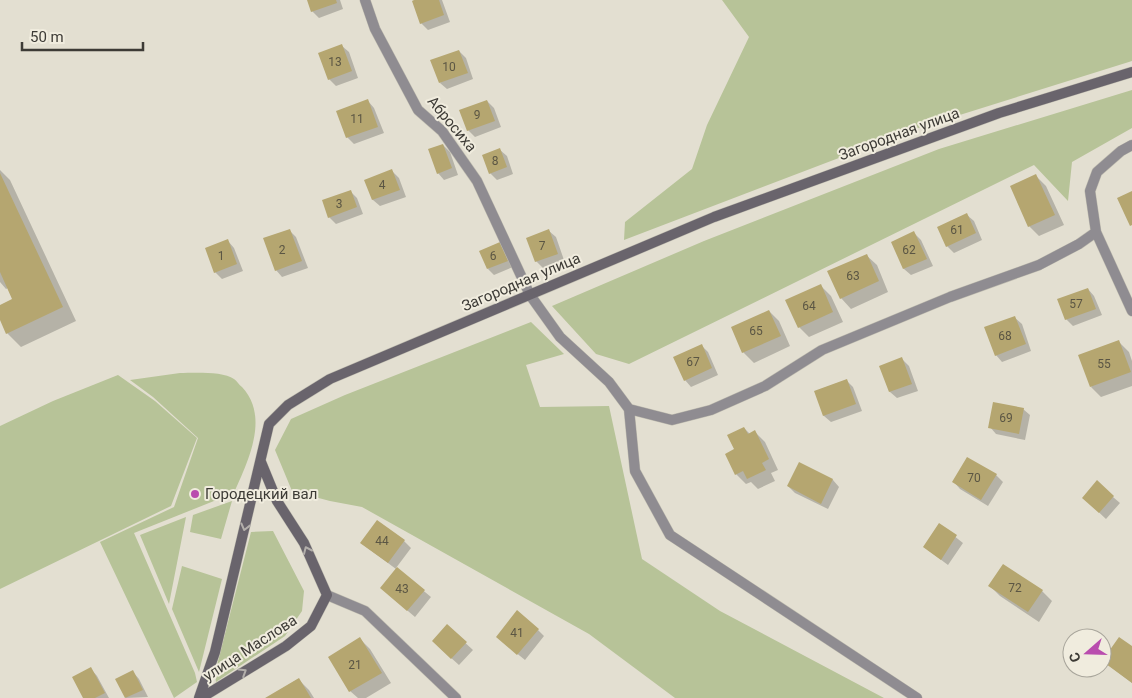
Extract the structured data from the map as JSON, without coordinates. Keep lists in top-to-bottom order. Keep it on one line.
{"streets":{"street":["Абросиха","Загородная улица","улица Маслова"]},"crossings":[["Абросиха","Загородная улица"],["Загородная улица","улица Маслова"]],"one_way":["улица Маслова"],"places":["Городецкий вал"],"house_numbers":["13","10","9","11","8","4","3","61","7","2","62","1","6","63","57","64","65","68","67","55","69","70","44","72","43","41","21"],"scale_bar":"50 m","north":"left"}
